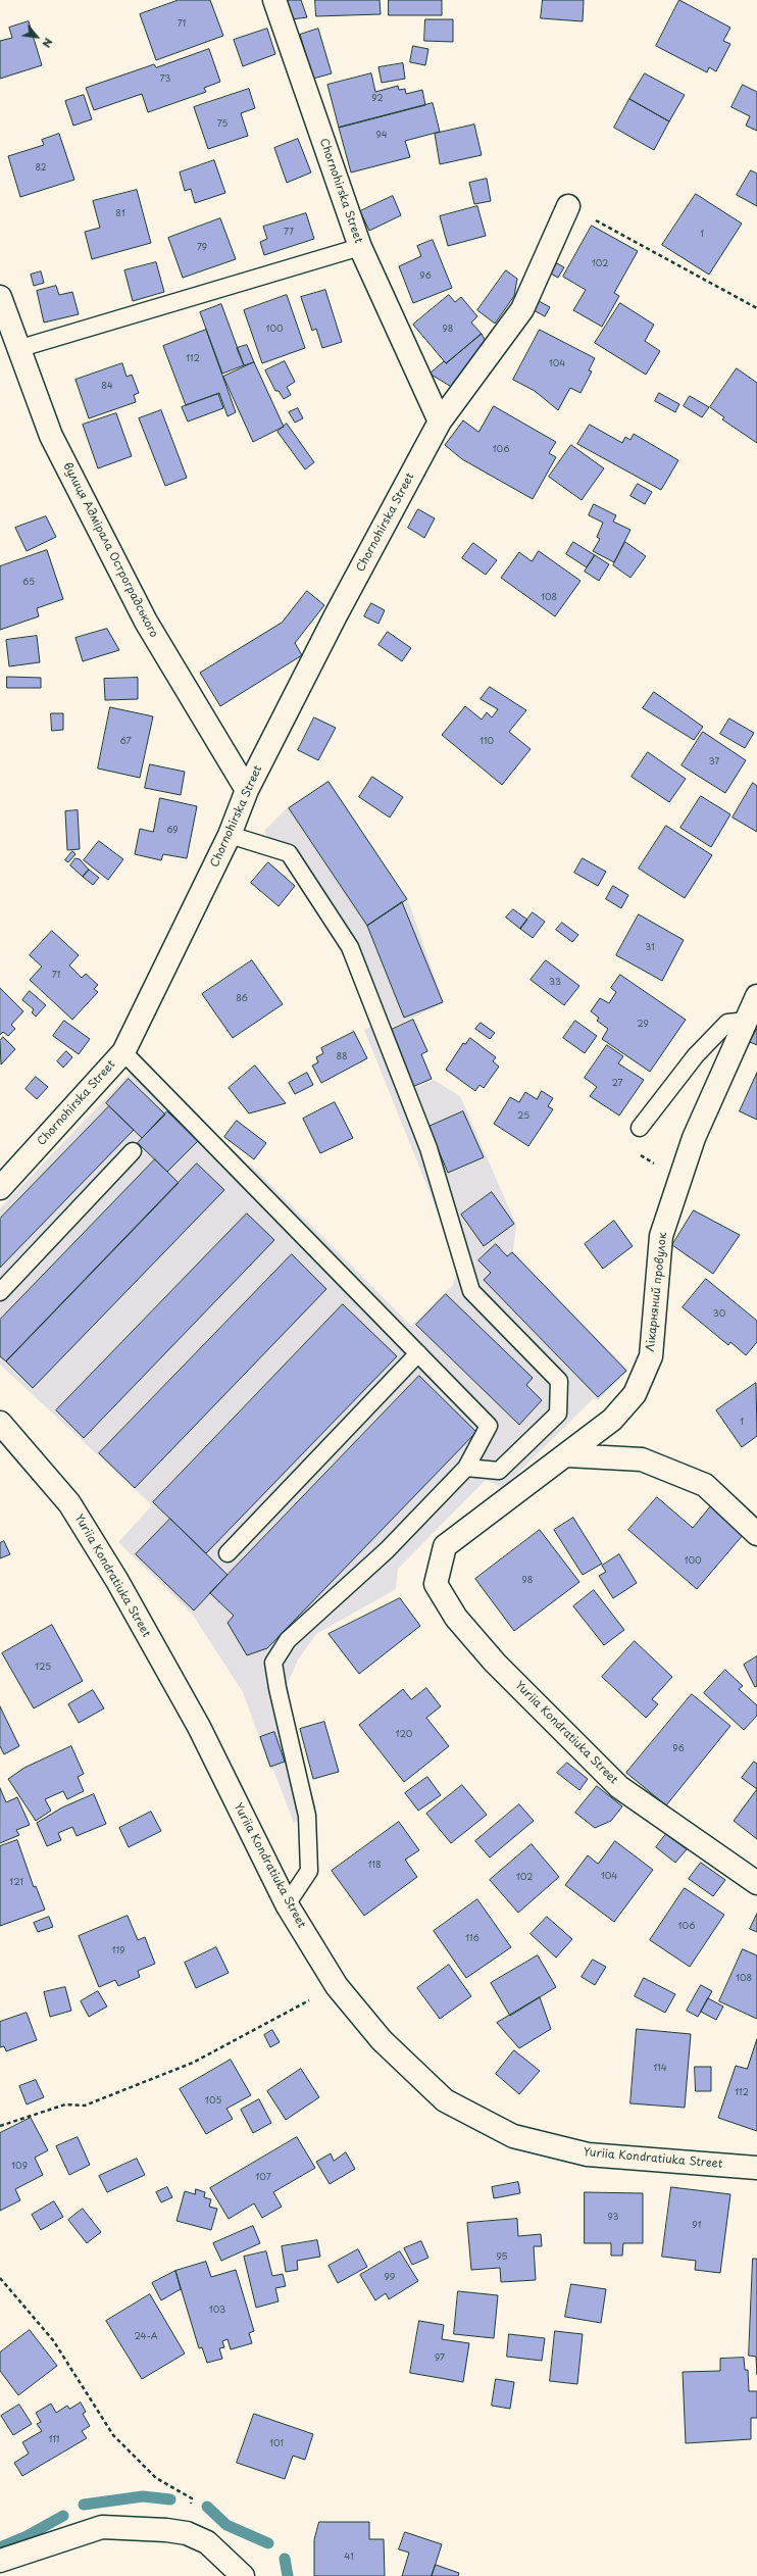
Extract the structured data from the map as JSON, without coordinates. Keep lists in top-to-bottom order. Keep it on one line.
{"streets":{"street":["Chornohirska Street","вулиця Адмірала Остроградського","Лікарняний провулок","Yuriia Kondratiuka Street"]},"crossings":[["Chornohirska Street","вулиця Адмірала Остроградського"],["Лікарняний провулок","Yuriia Kondratiuka Street"]],"house_numbers":["71","73","92","75","94","82","81","77","1","79","102","96","100","98","112","104","84","106","65","108","67","110","37","69","31","71","33","86","29","88","27","25","30","1","100","98","125","120","96","118","104","102","121","106","116","119","108","114","112","105","109","107","93","91","95","99","103","24-А","97","111","101","41"],"north":"bottom right"}
